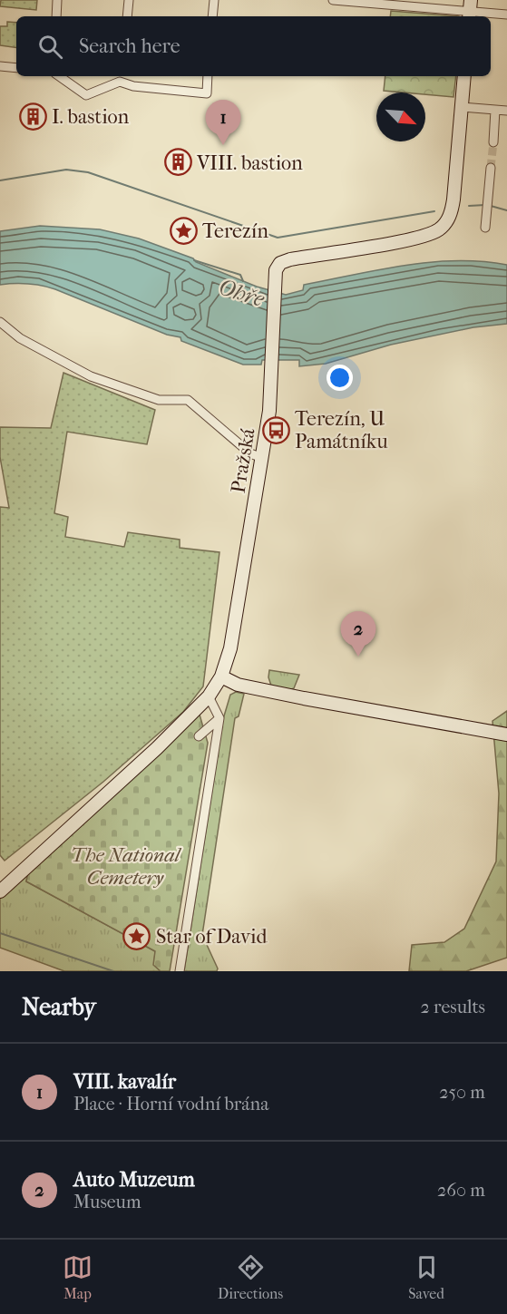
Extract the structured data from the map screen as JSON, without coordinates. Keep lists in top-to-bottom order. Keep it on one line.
{"streets":{"main road":["Pražská"]},"water":["Ohře"],"parks":["The National Cemetery"],"places":{"building":["I. bastion","VIII. bastion"],"place":["Terezín","Star of David"],"bus stop":["Terezín, U Památníku"]},"north":"bottom right","page":{"search":"Search here","pins":["1","2"],"heading":["Nearby","2 results"],"list":[{"mark":"1","name":"VIII. kavalír","note":"Place · Horní vodní brána","value":"250 m"},{"mark":"2","name":"Auto Muzeum","note":"Museum","value":"260 m"}],"nav":["Map","Directions","Saved"]}}
